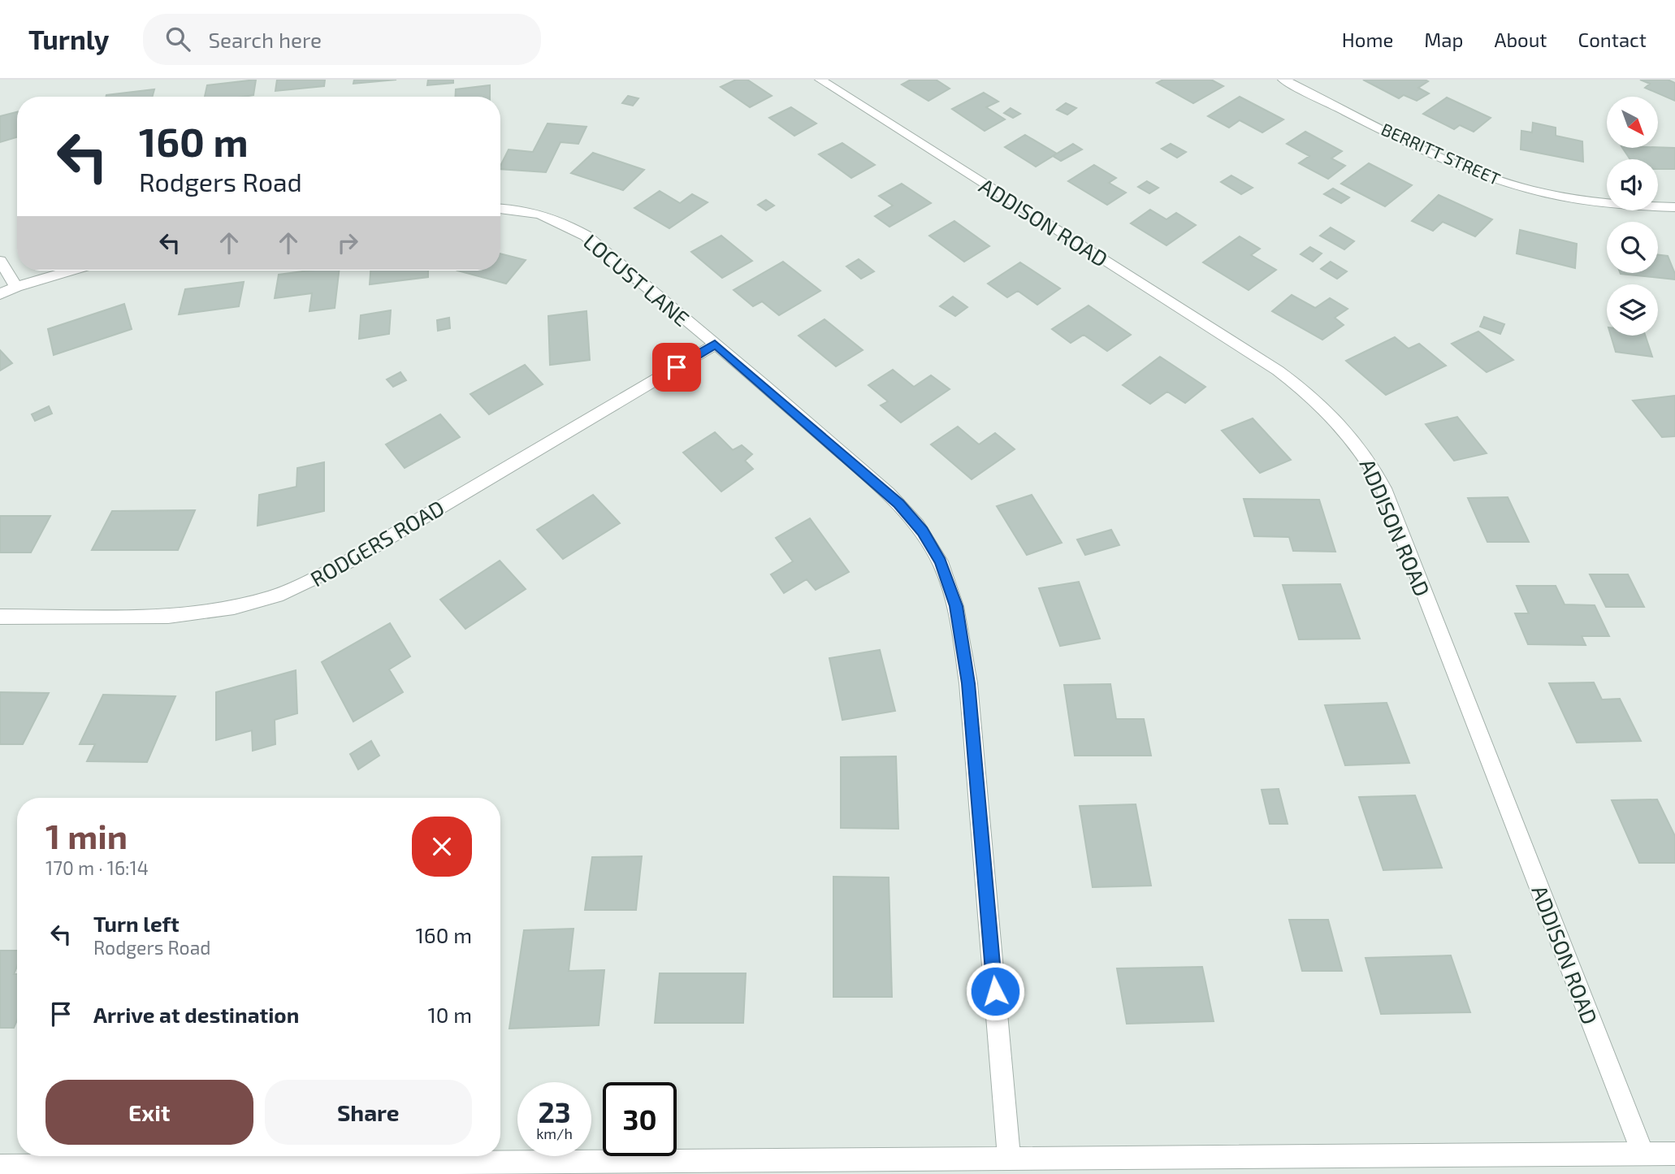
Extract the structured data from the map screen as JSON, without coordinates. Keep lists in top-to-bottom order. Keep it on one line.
{"streets":{"street":["BERRITT STREET","ADDISON ROAD","LOCUST LANE","RODGERS ROAD"]},"crossings":[["LOCUST LANE","RODGERS ROAD"]],"north":"bottom right","page":{"header":"Turnly","search":"Search here","nav":["Home","Map","About","Contact"],"turn":["160 m","Rodgers Road"],"heading":["1 min","170 m · 16:14"],"list":[{"name":"Turn left","note":"Rodgers Road","value":"160 m"},{"name":"Arrive at destination","value":"10 m"}],"buttons":["Exit","Share"],"speed":"23 km/h","limit":"30"}}
